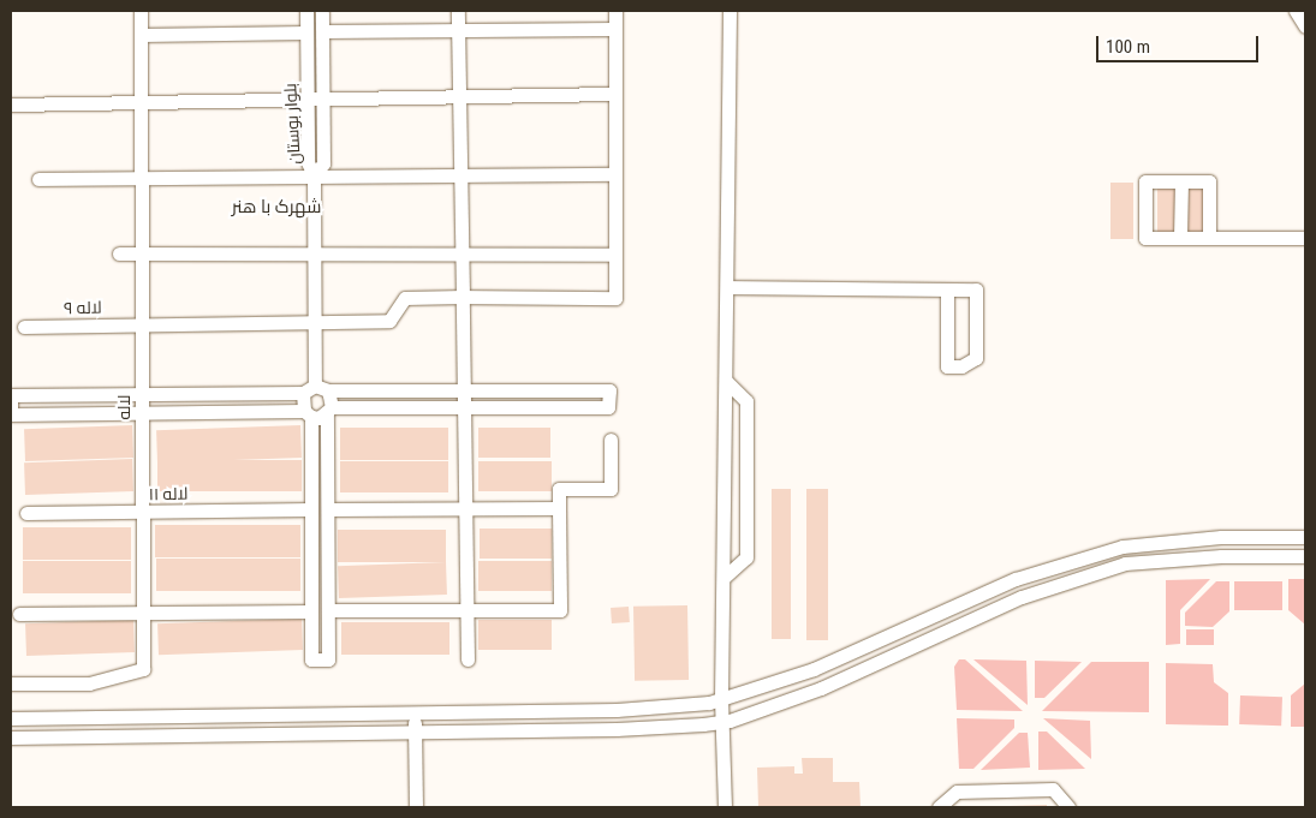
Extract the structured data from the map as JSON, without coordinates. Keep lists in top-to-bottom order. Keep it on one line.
{"streets":{"street":["بلوار بوستان","لاله ۹","لاله","لاله ۱۱"]},"crossings":[["لاله ۹","لاله"],["لاله","لاله ۱۱"]],"districts":["شهرک با هنر"],"scale_bar":"100 m"}
